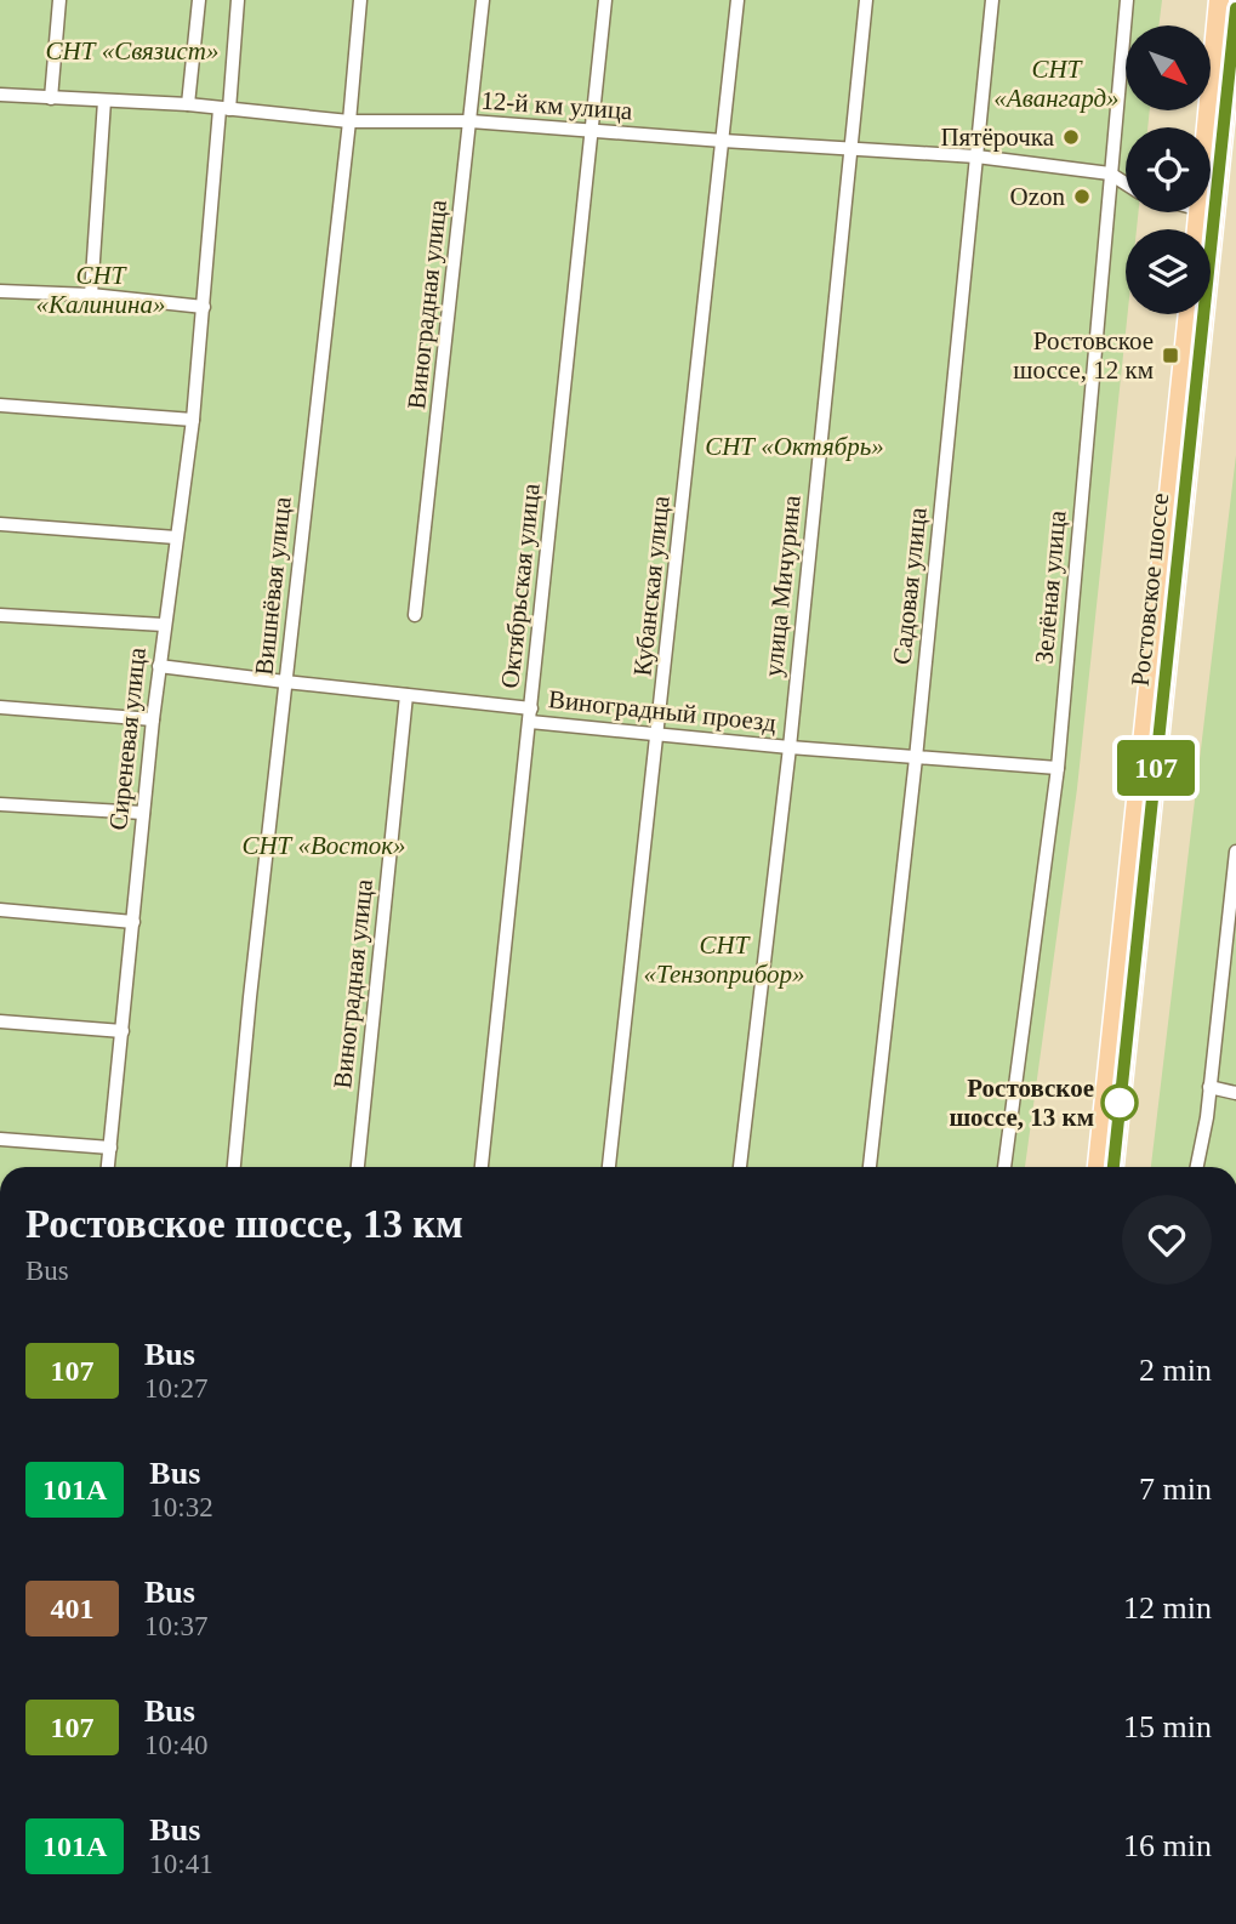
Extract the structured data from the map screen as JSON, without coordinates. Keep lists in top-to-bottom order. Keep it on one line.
{"streets":{"highway":["Ростовское шоссе"],"street":["12-й км улица","Виноградная улица","Вишнёвая улица","Октябрьская улица","Кубанская улица","улица Мичурина","Садовая улица","Зелёная улица","Виноградный проезд","Сиреневая улица"]},"crossings":[["12-й км улица","Виноградная улица"],["12-й км улица","Вишнёвая улица"],["12-й км улица","Октябрьская улица"],["12-й км улица","Кубанская улица"],["12-й км улица","улица Мичурина"],["12-й км улица","Садовая улица"],["12-й км улица","Зелёная улица"],["12-й км улица","Сиреневая улица"],["Виноградная улица","Виноградный проезд"],["Вишнёвая улица","Виноградный проезд"],["Октябрьская улица","Виноградный проезд"],["Кубанская улица","Виноградный проезд"],["улица Мичурина","Виноградный проезд"],["Садовая улица","Виноградный проезд"],["Зелёная улица","Виноградный проезд"],["Виноградный проезд","Сиреневая улица"]],"parks":["СНТ «Связист»","СНТ «Авангард»","СНТ «Калинина»","СНТ «Октябрь»","СНТ «Восток»","СНТ «Тензоприбор»"],"places":{"other":["Пятёрочка","Ozon","Ростовское шоссе, 13 км"],"transit":["Ростовское шоссе, 12 км"]},"lines":["bus line 107"],"north":"bottom right","page":{"on_map":"107","heading":["Ростовское шоссе, 13 км","Bus"],"list":[{"mark":"107","name":"Bus","note":"10:27","value":"2 min"},{"mark":"101А","name":"Bus","note":"10:32","value":"7 min"},{"mark":"401","name":"Bus","note":"10:37","value":"12 min"},{"mark":"107","name":"Bus","note":"10:40","value":"15 min"},{"mark":"101А","name":"Bus","note":"10:41","value":"16 min"}]}}
